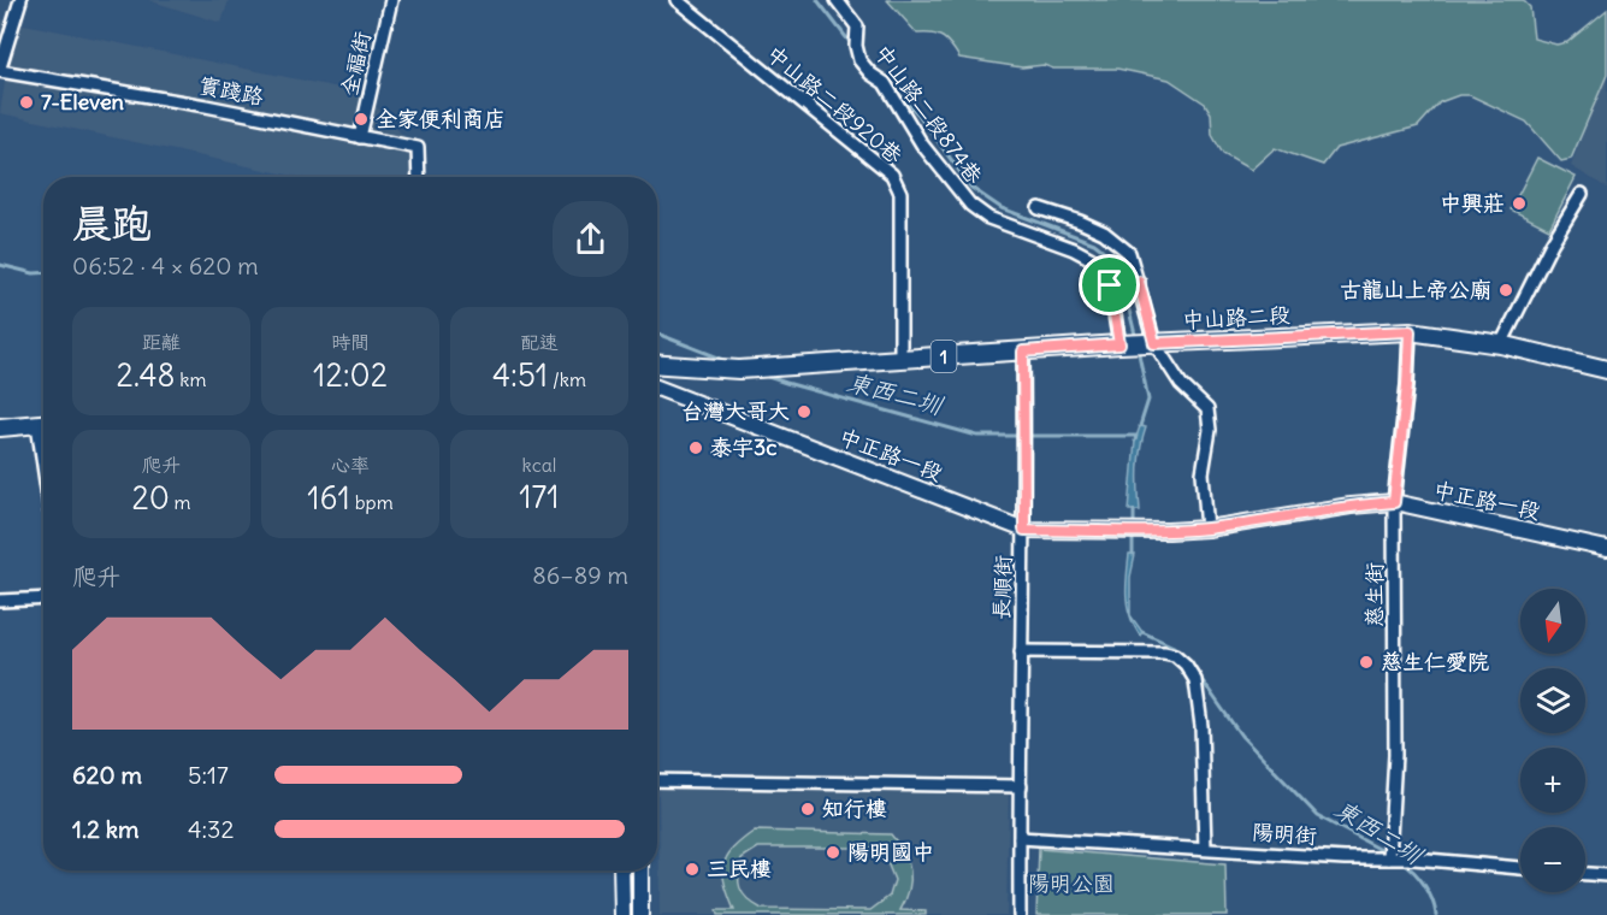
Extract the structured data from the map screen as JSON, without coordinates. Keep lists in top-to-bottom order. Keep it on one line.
{"streets":{"main road":["中山路二段","1"],"street":["全福街","實踐路","中山路二段920巷","中山路二段874巷","中正路一段","長順街","慈生街","陽明街"]},"crossings":[["全福街","實踐路"],["中山路二段920巷","中山路二段"],["中山路二段874巷","中山路二段"],["中山路二段","長順街"],["中山路二段","慈生街"],["中正路一段","長順街"],["中正路一段","慈生街"],["長順街","陽明街"],["慈生街","陽明街"]],"water":["東西二圳"],"parks":["陽明公園"],"places":["7-Eleven","全家便利商店","中興莊","古龍山上帝公廟","台灣大哥大","泰宇3c","慈生仁愛院","知行樓","陽明國中","三民樓"],"north":"bottom","page":{"heading":["晨跑","06:52 · 4 × 620 m"],"stats":[["距離","2.48 km"],["時間","12:02"],["配速","4:51 /km"],["爬升","20 m"],["心率","161 bpm"],["kcal","171"]],"chart":["爬升","86–89 m"],"map_buttons":["+","−"],"list":[{"name":"620 m","note":"5:17"},{"name":"1.2 km","note":"4:32"}]}}
